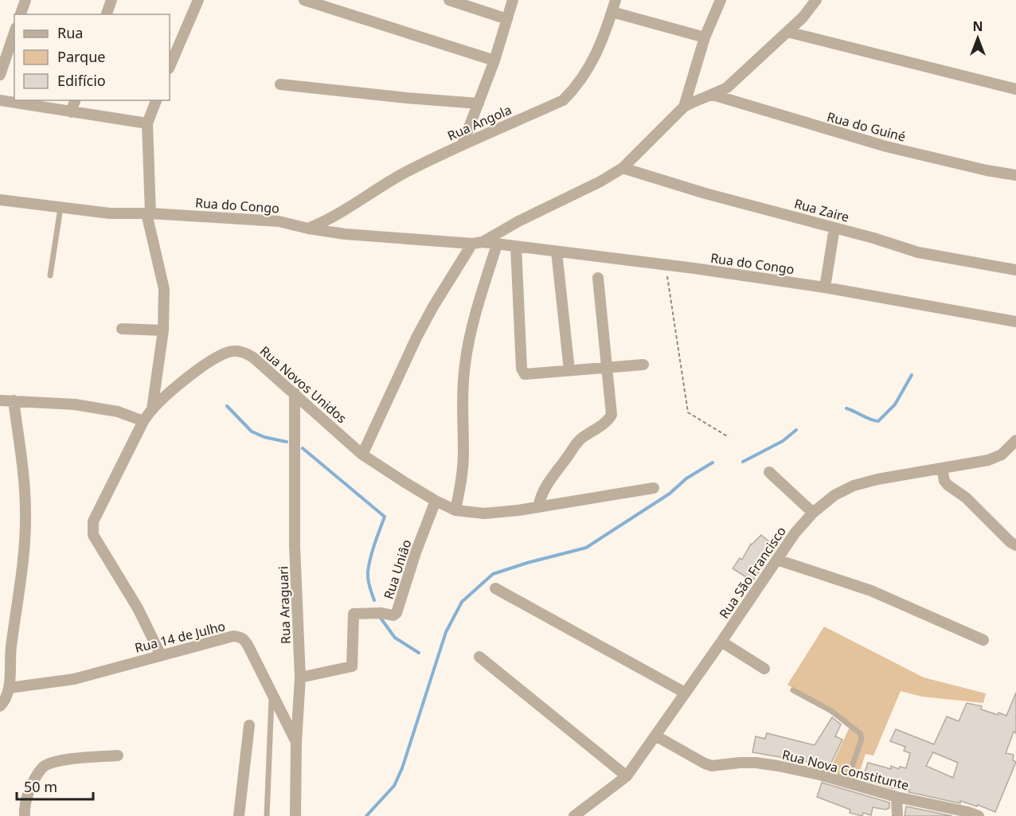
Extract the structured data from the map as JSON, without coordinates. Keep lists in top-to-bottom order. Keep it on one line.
{"streets":{"street":["Rua Angola","Rua do Guiné","Rua do Congo","Rua Zaire","Rua Novos Unidos","Rua Uniâo","Rua São Francisco","Rua Araguari","Rua 14 de Julho","Rua Nova Constitunte"]},"crossings":[["Rua Angola","Rua do Congo"],["Rua Novos Unidos","Rua Uniâo"],["Rua Novos Unidos","Rua Araguari"],["Rua Novos Unidos","Rua 14 de Julho"],["Rua Uniâo","Rua Araguari"],["Rua São Francisco","Rua Nova Constitunte"],["Rua Araguari","Rua 14 de Julho"]],"legend":["Rua","Parque","Edifício"],"scale_bar":"50 m","north":"top"}
